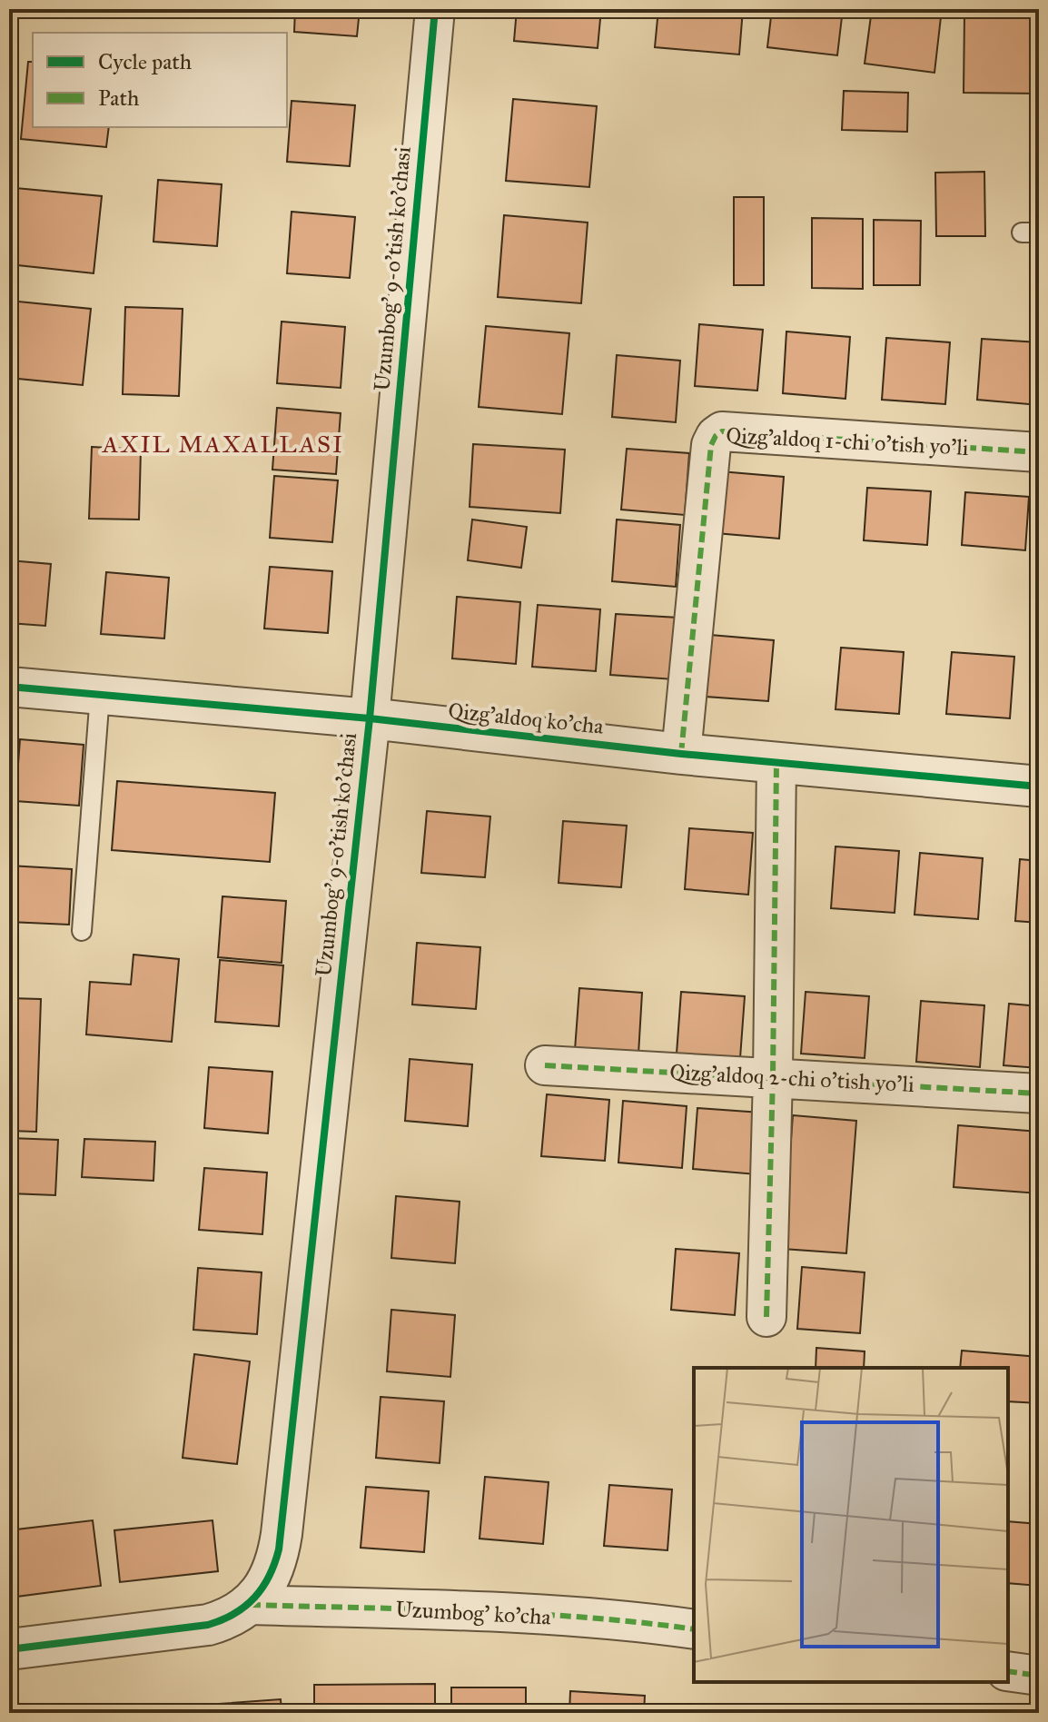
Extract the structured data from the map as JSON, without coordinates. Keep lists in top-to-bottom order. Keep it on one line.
{"streets":{"street":["Uzumbog' 9-o'tish ko'chasi","Qizg'aldoq 1-chi o'tish yo'li","Qizg'aldoq ko'cha","Qizg'aldoq 2-chi o'tish yo'li","Uzumbog' ko'cha"]},"crossings":[["Uzumbog' 9-o'tish ko'chasi","Qizg'aldoq ko'cha"],["Uzumbog' 9-o'tish ko'chasi","Uzumbog' ko'cha"],["Qizg'aldoq 1-chi o'tish yo'li","Qizg'aldoq ko'cha"]],"districts":["AXIL MAXALLASI"],"legend":["Cycle path","Path"]}
